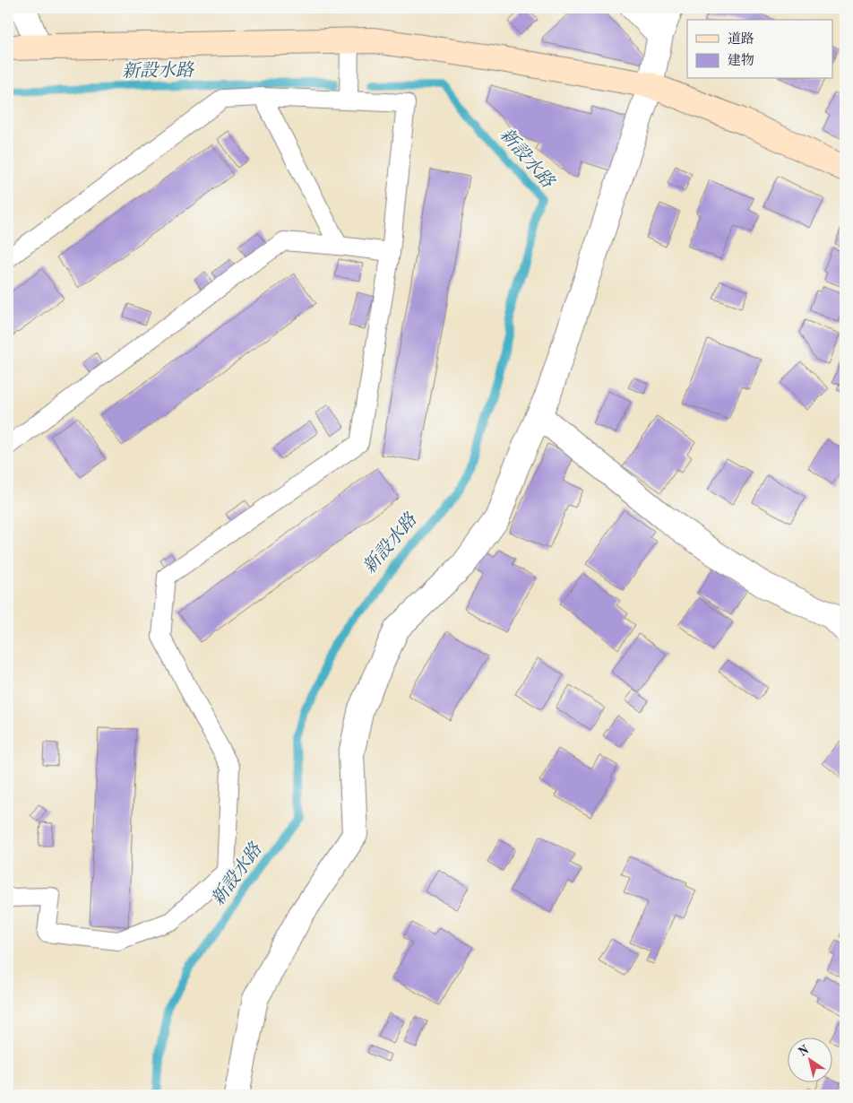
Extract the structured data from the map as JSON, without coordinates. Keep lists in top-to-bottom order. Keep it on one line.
{"water":["新設水路"],"legend":["道路","建物"],"north":"top left"}
